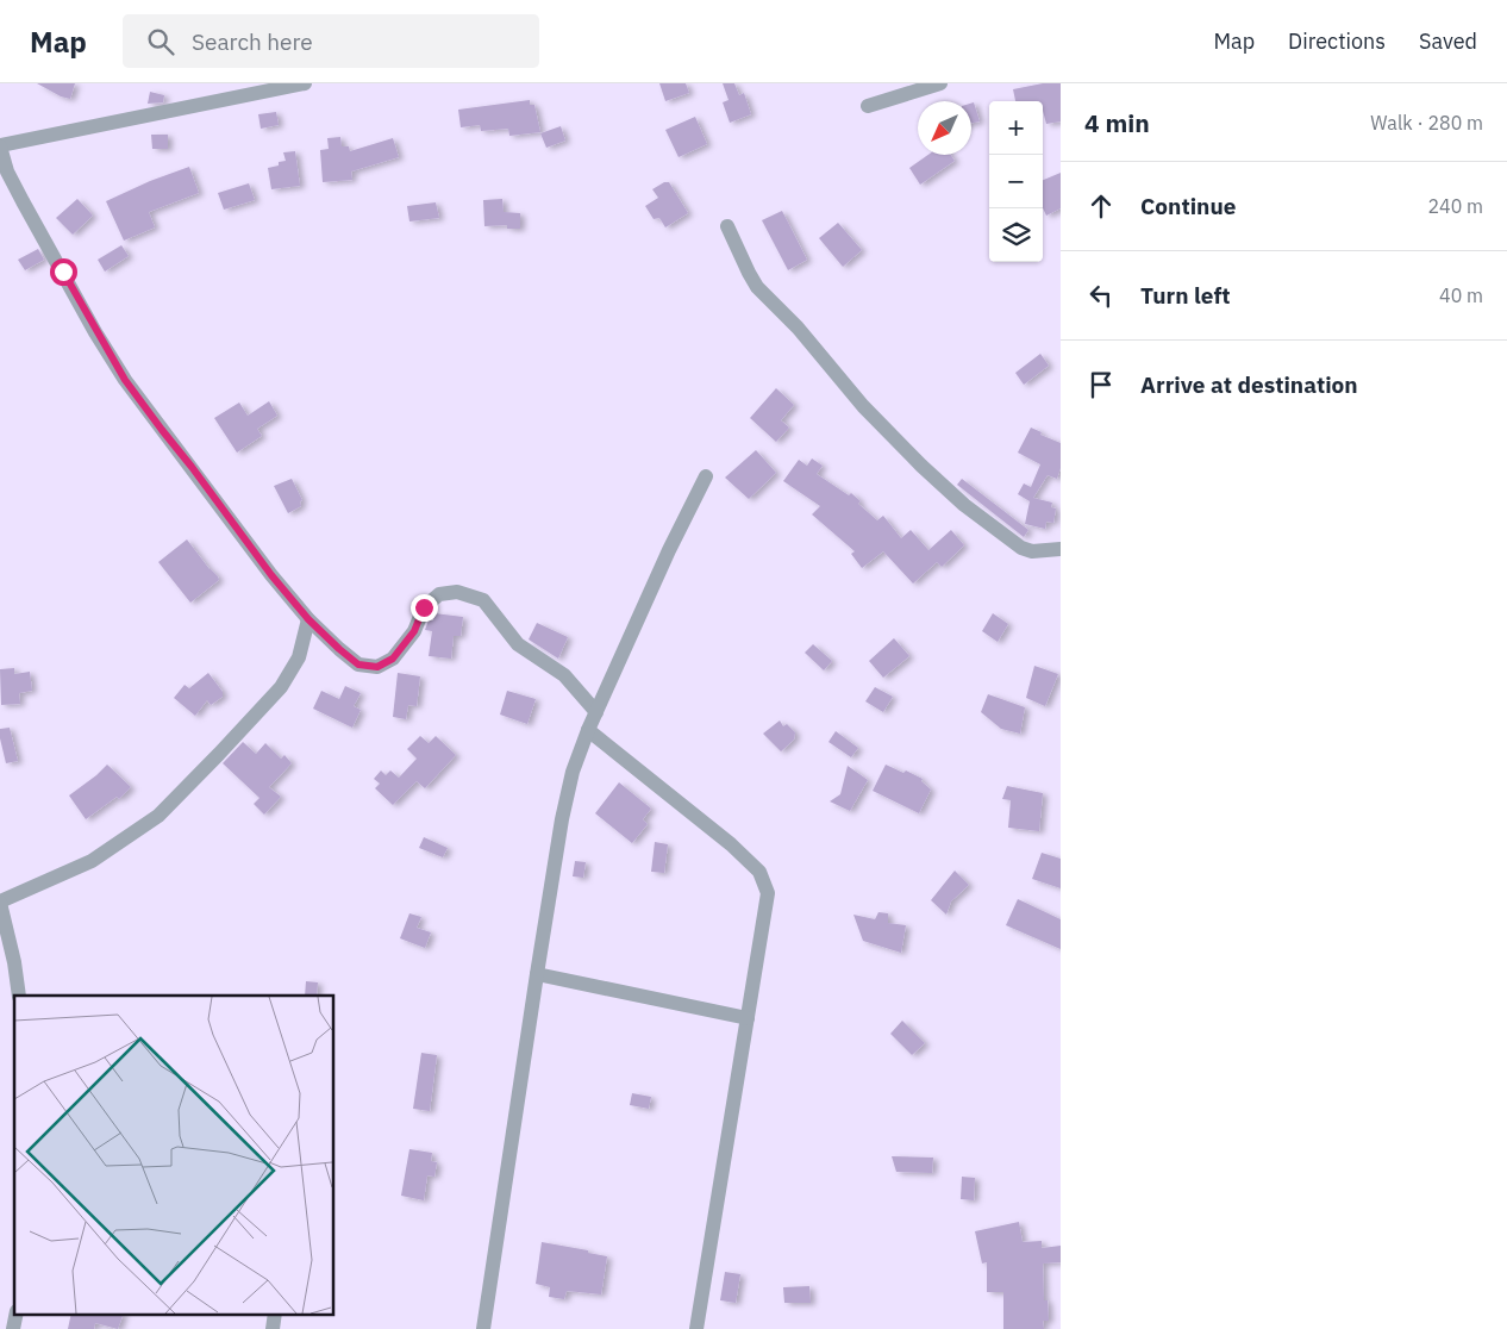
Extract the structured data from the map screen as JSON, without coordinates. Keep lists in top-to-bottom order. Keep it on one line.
{"north":"bottom left","page":{"header":"Map","search":"Search here","nav":["Map","Directions","Saved"],"heading":["4 min","Walk · 280 m"],"map_buttons":["+","−"],"list":[["Continue","240 m"],["Turn left","40 m"],"Arrive at destination"]}}
